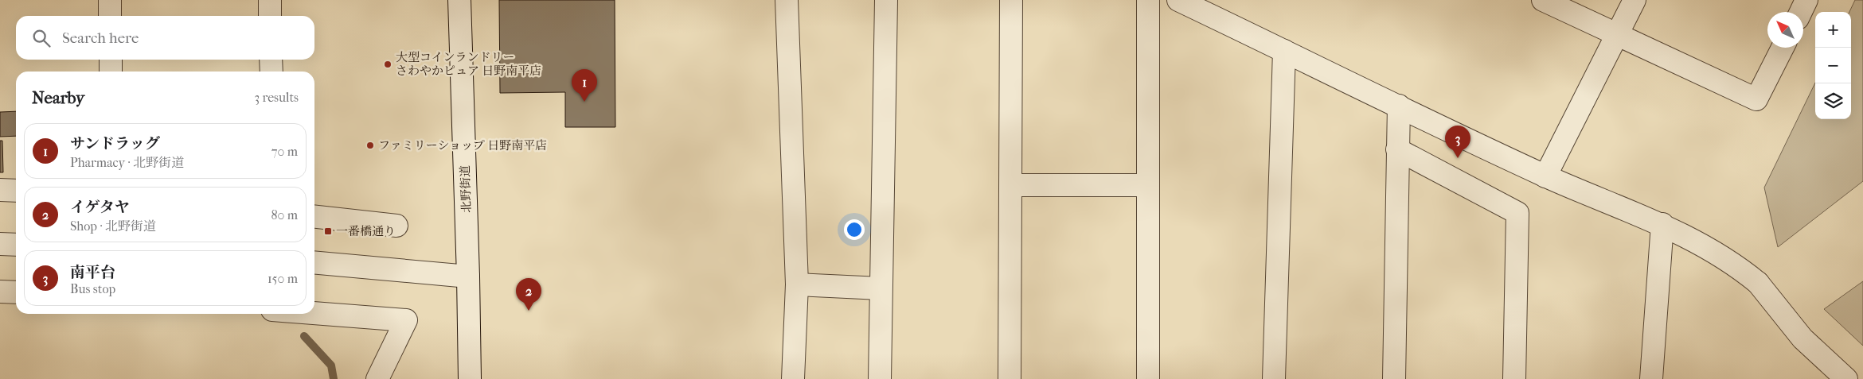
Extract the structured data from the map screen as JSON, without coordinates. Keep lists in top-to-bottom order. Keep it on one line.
{"streets":{"street":["北野街道"]},"places":{"other":["大型コインランドリー さわやかピュア 日野南平店","ファミリーショップ 日野南平店"],"transit":["一番橋通り"]},"north":"top left","page":{"map_buttons":["+","−"],"search":"Search here","pins":["1","3","2"],"heading":["Nearby","3 results"],"list":[{"mark":"1","name":"サンドラッグ","note":"Pharmacy · 北野街道","value":"70 m"},{"mark":"2","name":"イゲタヤ","note":"Shop · 北野街道","value":"80 m"},{"mark":"3","name":"南平台","note":"Bus stop","value":"150 m"}]}}
